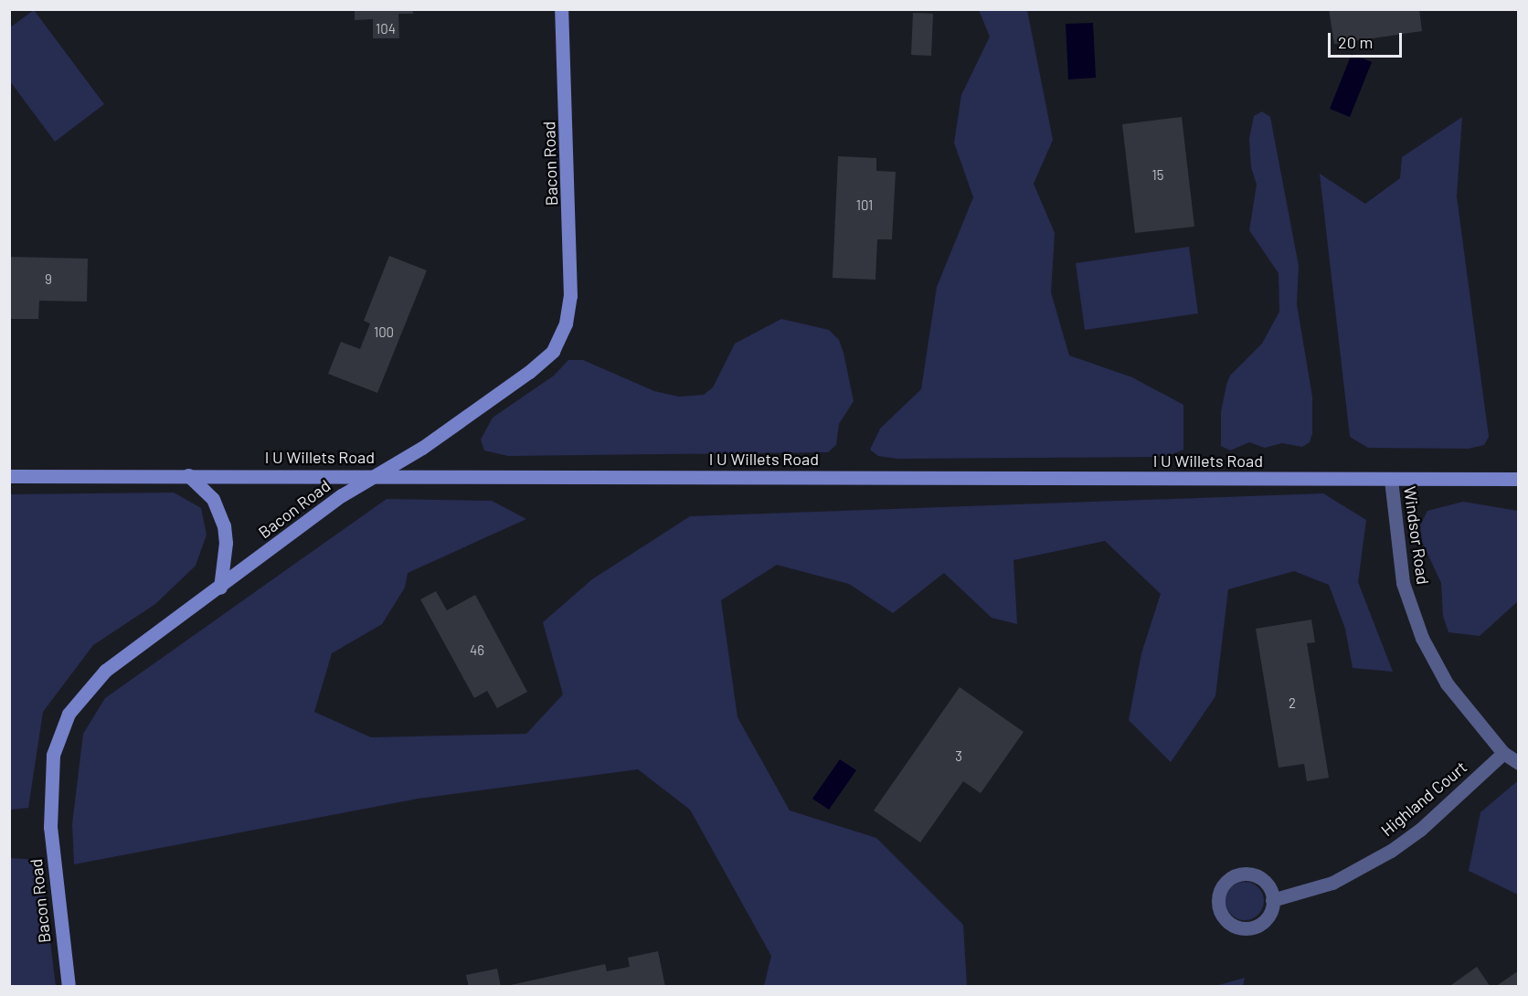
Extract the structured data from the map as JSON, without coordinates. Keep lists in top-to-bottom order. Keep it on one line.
{"streets":{"street":["Bacon Road","I U Willets Road","Windsor Road","Highland Court"]},"crossings":[["Bacon Road","I U Willets Road"],["I U Willets Road","Windsor Road"],["Windsor Road","Highland Court"]],"house_numbers":["104","15","101","9","100","46","2","3"],"scale_bar":"20 m"}
